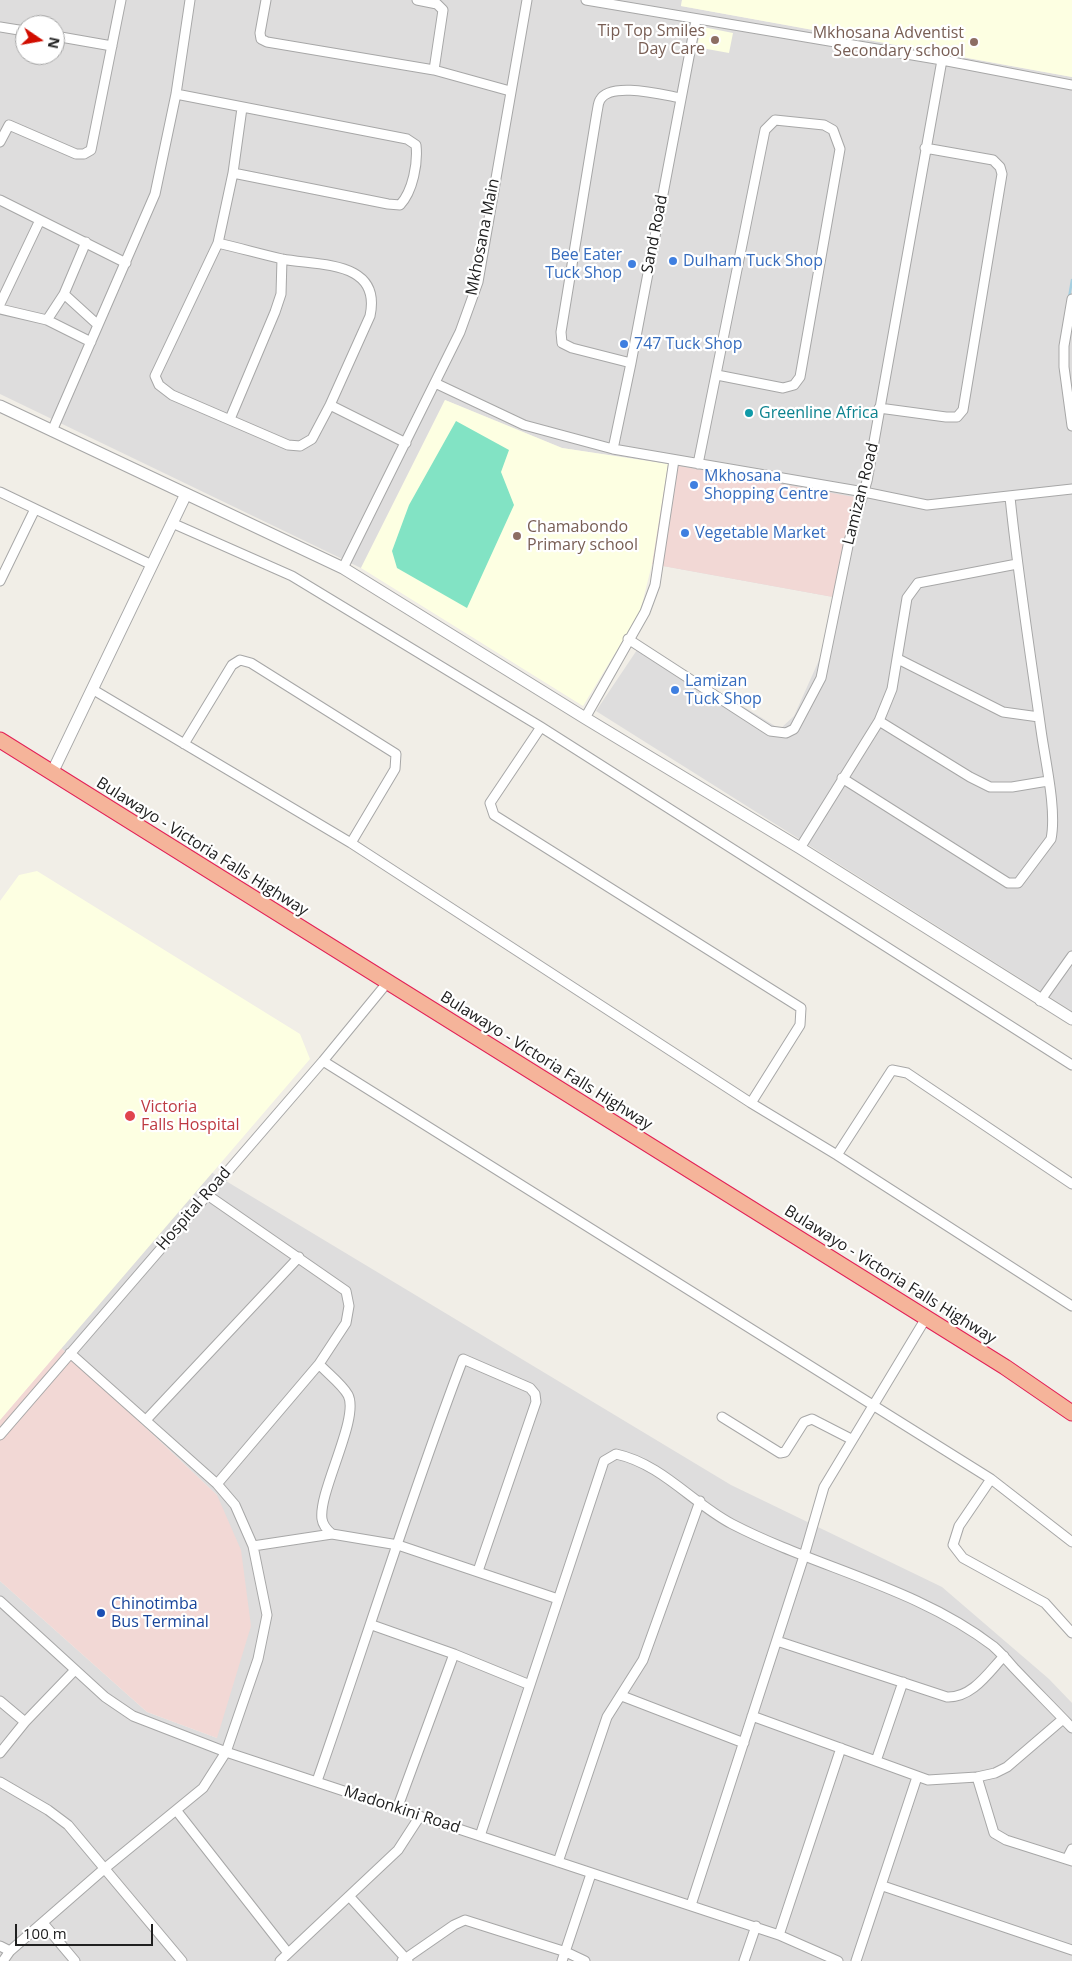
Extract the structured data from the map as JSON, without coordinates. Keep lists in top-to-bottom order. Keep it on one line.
{"streets":{"highway":["Bulawayo - Victoria Falls Highway"],"street":["Sand Road","Mkhosana Main","Lamizan Road","Hospital Road","Madonkini Road"]},"crossings":[["Bulawayo - Victoria Falls Highway","Hospital Road"]],"places":["Tip Top Smiles Day Care","Mkhosana Adventist Secondary school","Dulham Tuck Shop","Bee Eater Tuck Shop","747 Tuck Shop","Greenline Africa","Mkhosana Shopping Centre","Vegetable Market","Chamabondo Primary school","Lamizan Tuck Shop","Victoria Falls Hospital","Chinotimba Bus Terminal"],"scale_bar":"100 m","north":"right"}
